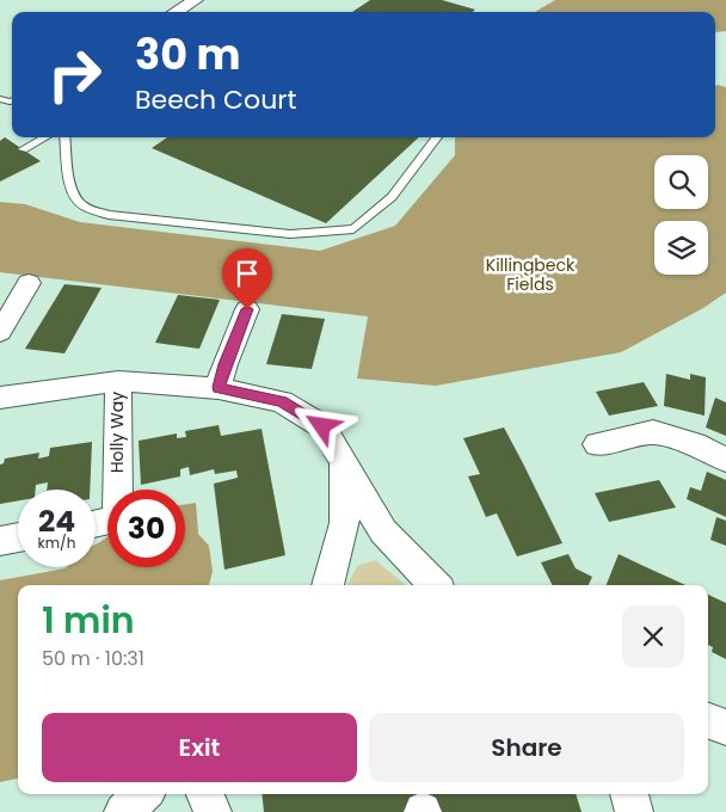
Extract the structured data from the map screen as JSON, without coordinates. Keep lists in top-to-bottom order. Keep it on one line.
{"streets":{"street":["Holly Way"]},"parks":["Killingbeck Fields"],"page":{"turn":["30 m","Beech Court"],"speed":"24 km/h","limit":"30","heading":["1 min","50 m · 10:31"],"buttons":["Exit","Share"]}}
